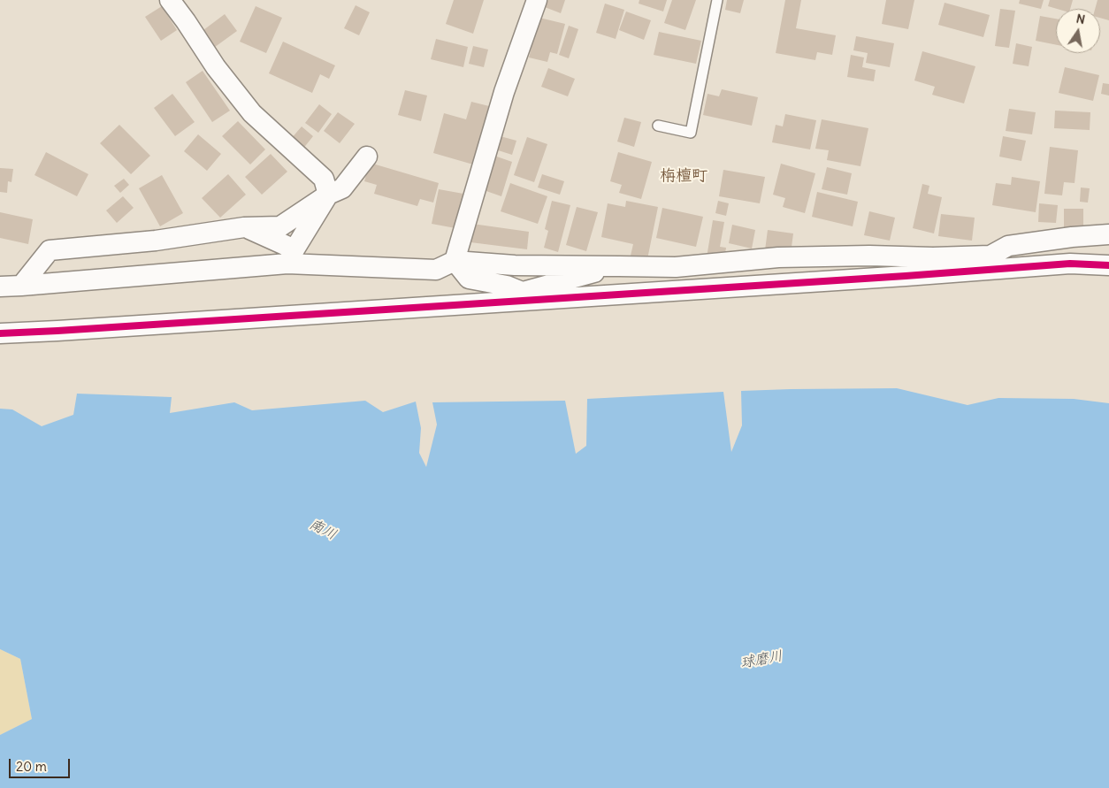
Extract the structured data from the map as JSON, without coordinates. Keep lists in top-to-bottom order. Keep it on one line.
{"districts":["栴檀町"],"water":["南川","球磨川"],"scale_bar":"20 m","north":"top"}
